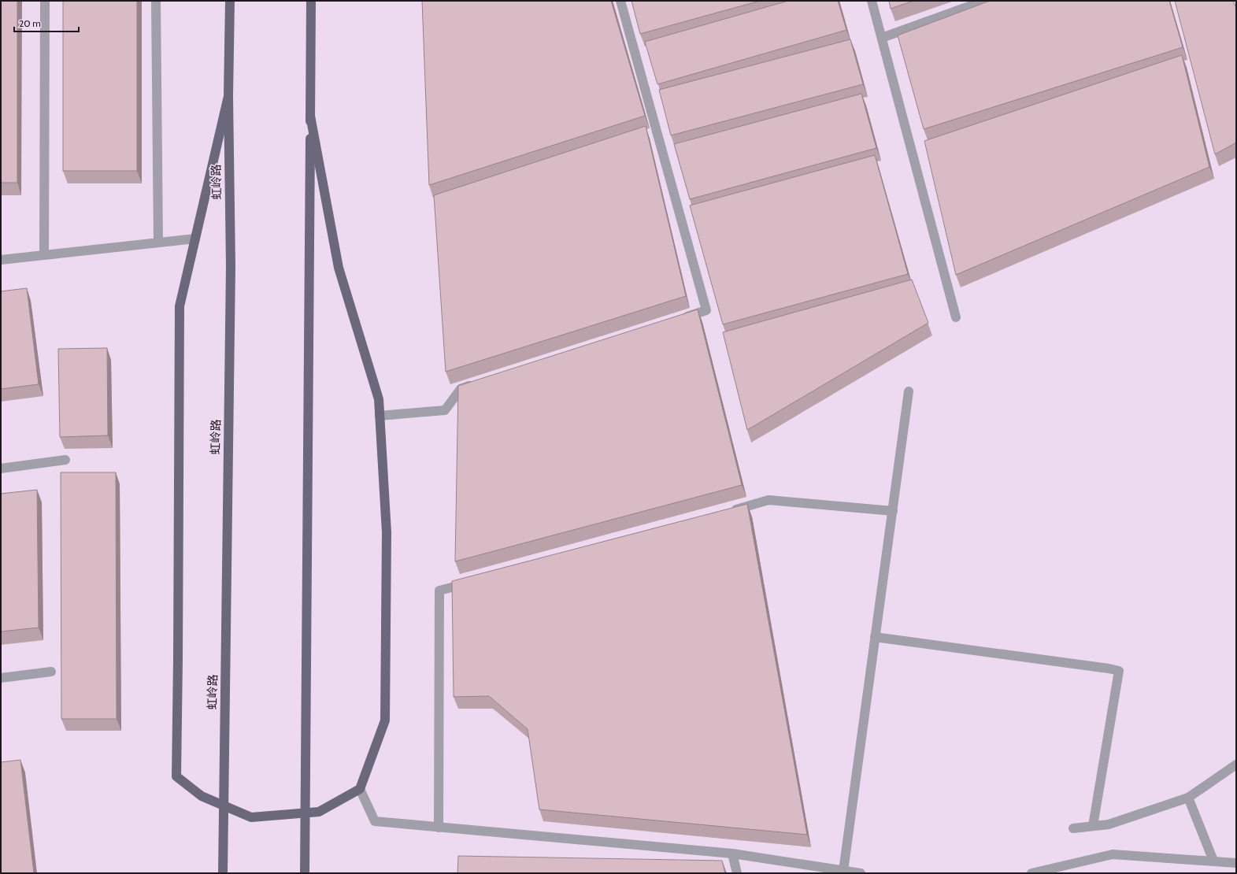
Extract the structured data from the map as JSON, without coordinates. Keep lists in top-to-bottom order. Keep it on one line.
{"streets":{"main road":["虹岭路"]},"scale_bar":"20 m"}
